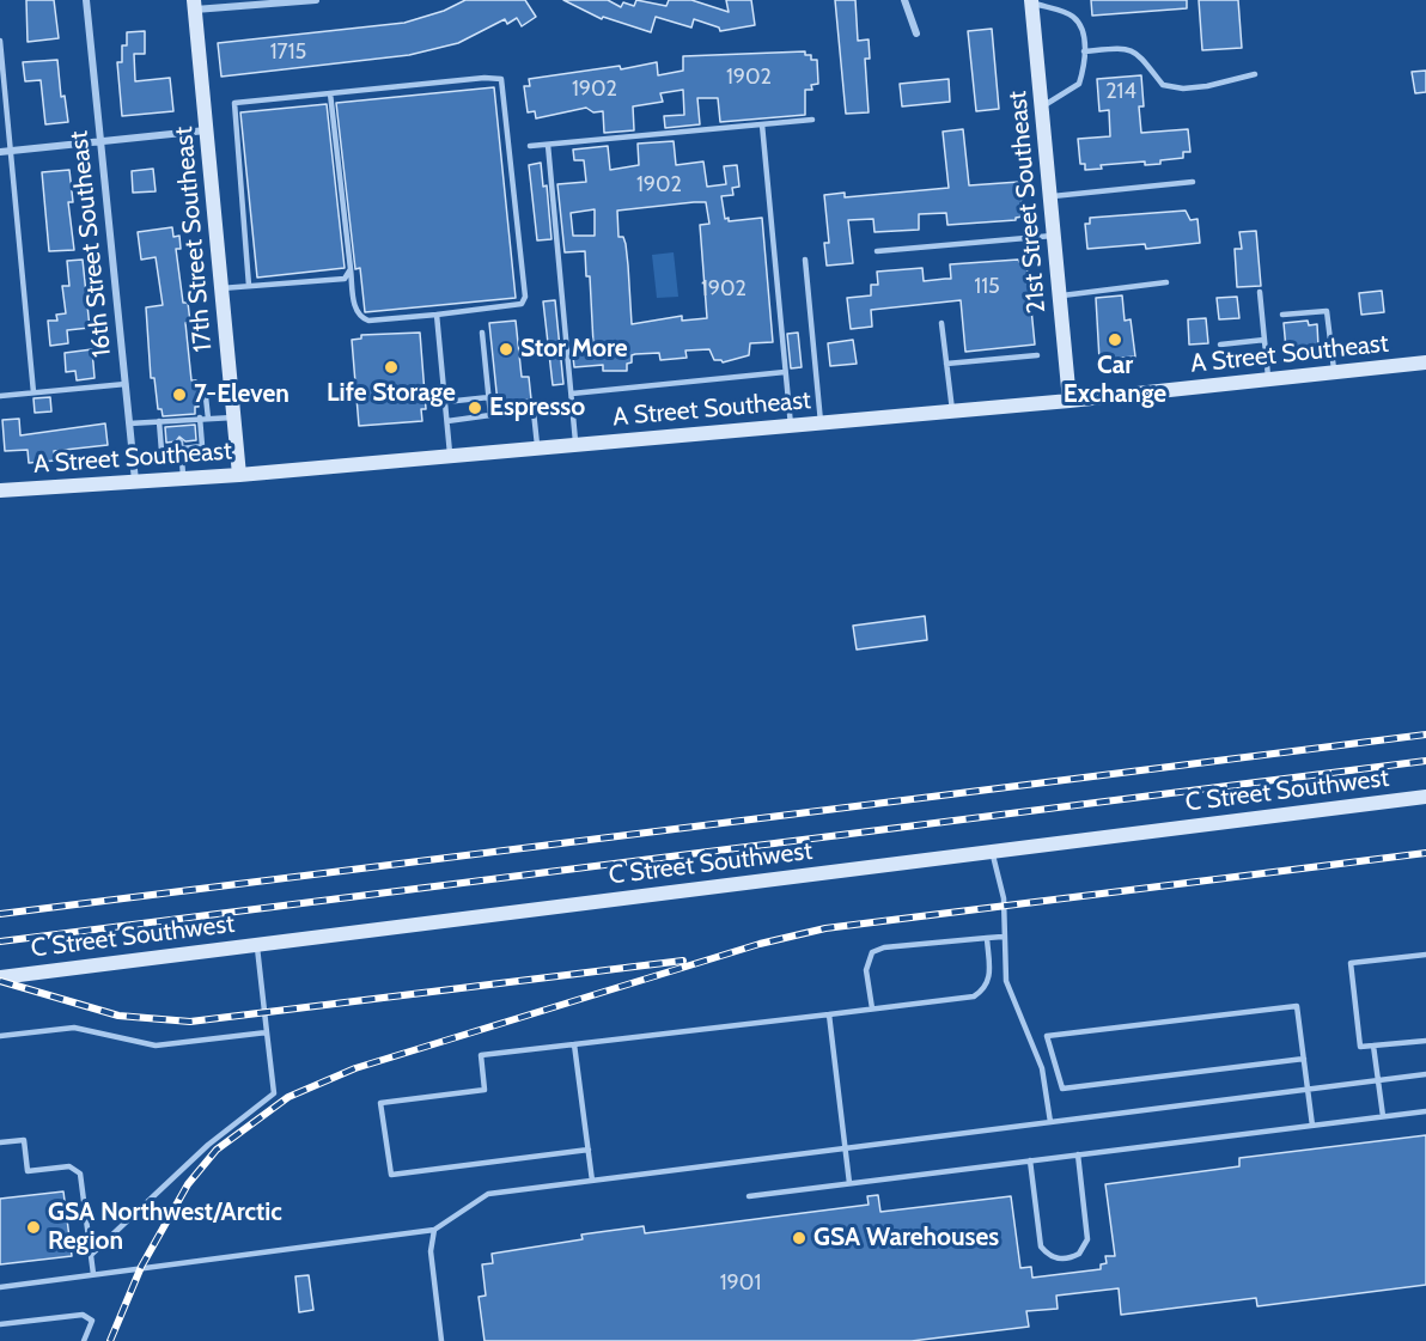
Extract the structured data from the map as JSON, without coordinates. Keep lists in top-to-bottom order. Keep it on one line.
{"streets":{"main road":["21st Street Southeast","17th Street Southeast","A Street Southeast","C Street Southwest"],"street":["16th Street Southeast"]},"crossings":[["21st Street Southeast","A Street Southeast"],["17th Street Southeast","A Street Southeast"],["16th Street Southeast","A Street Southeast"]],"places":["Car Exchange","Stor More","Life Storage","7-Eleven","Espresso","GSA Northwest/Arctic Region","GSA Warehouses"],"house_numbers":["1715","1902","1902","214","1902","115","1902","1901"]}
